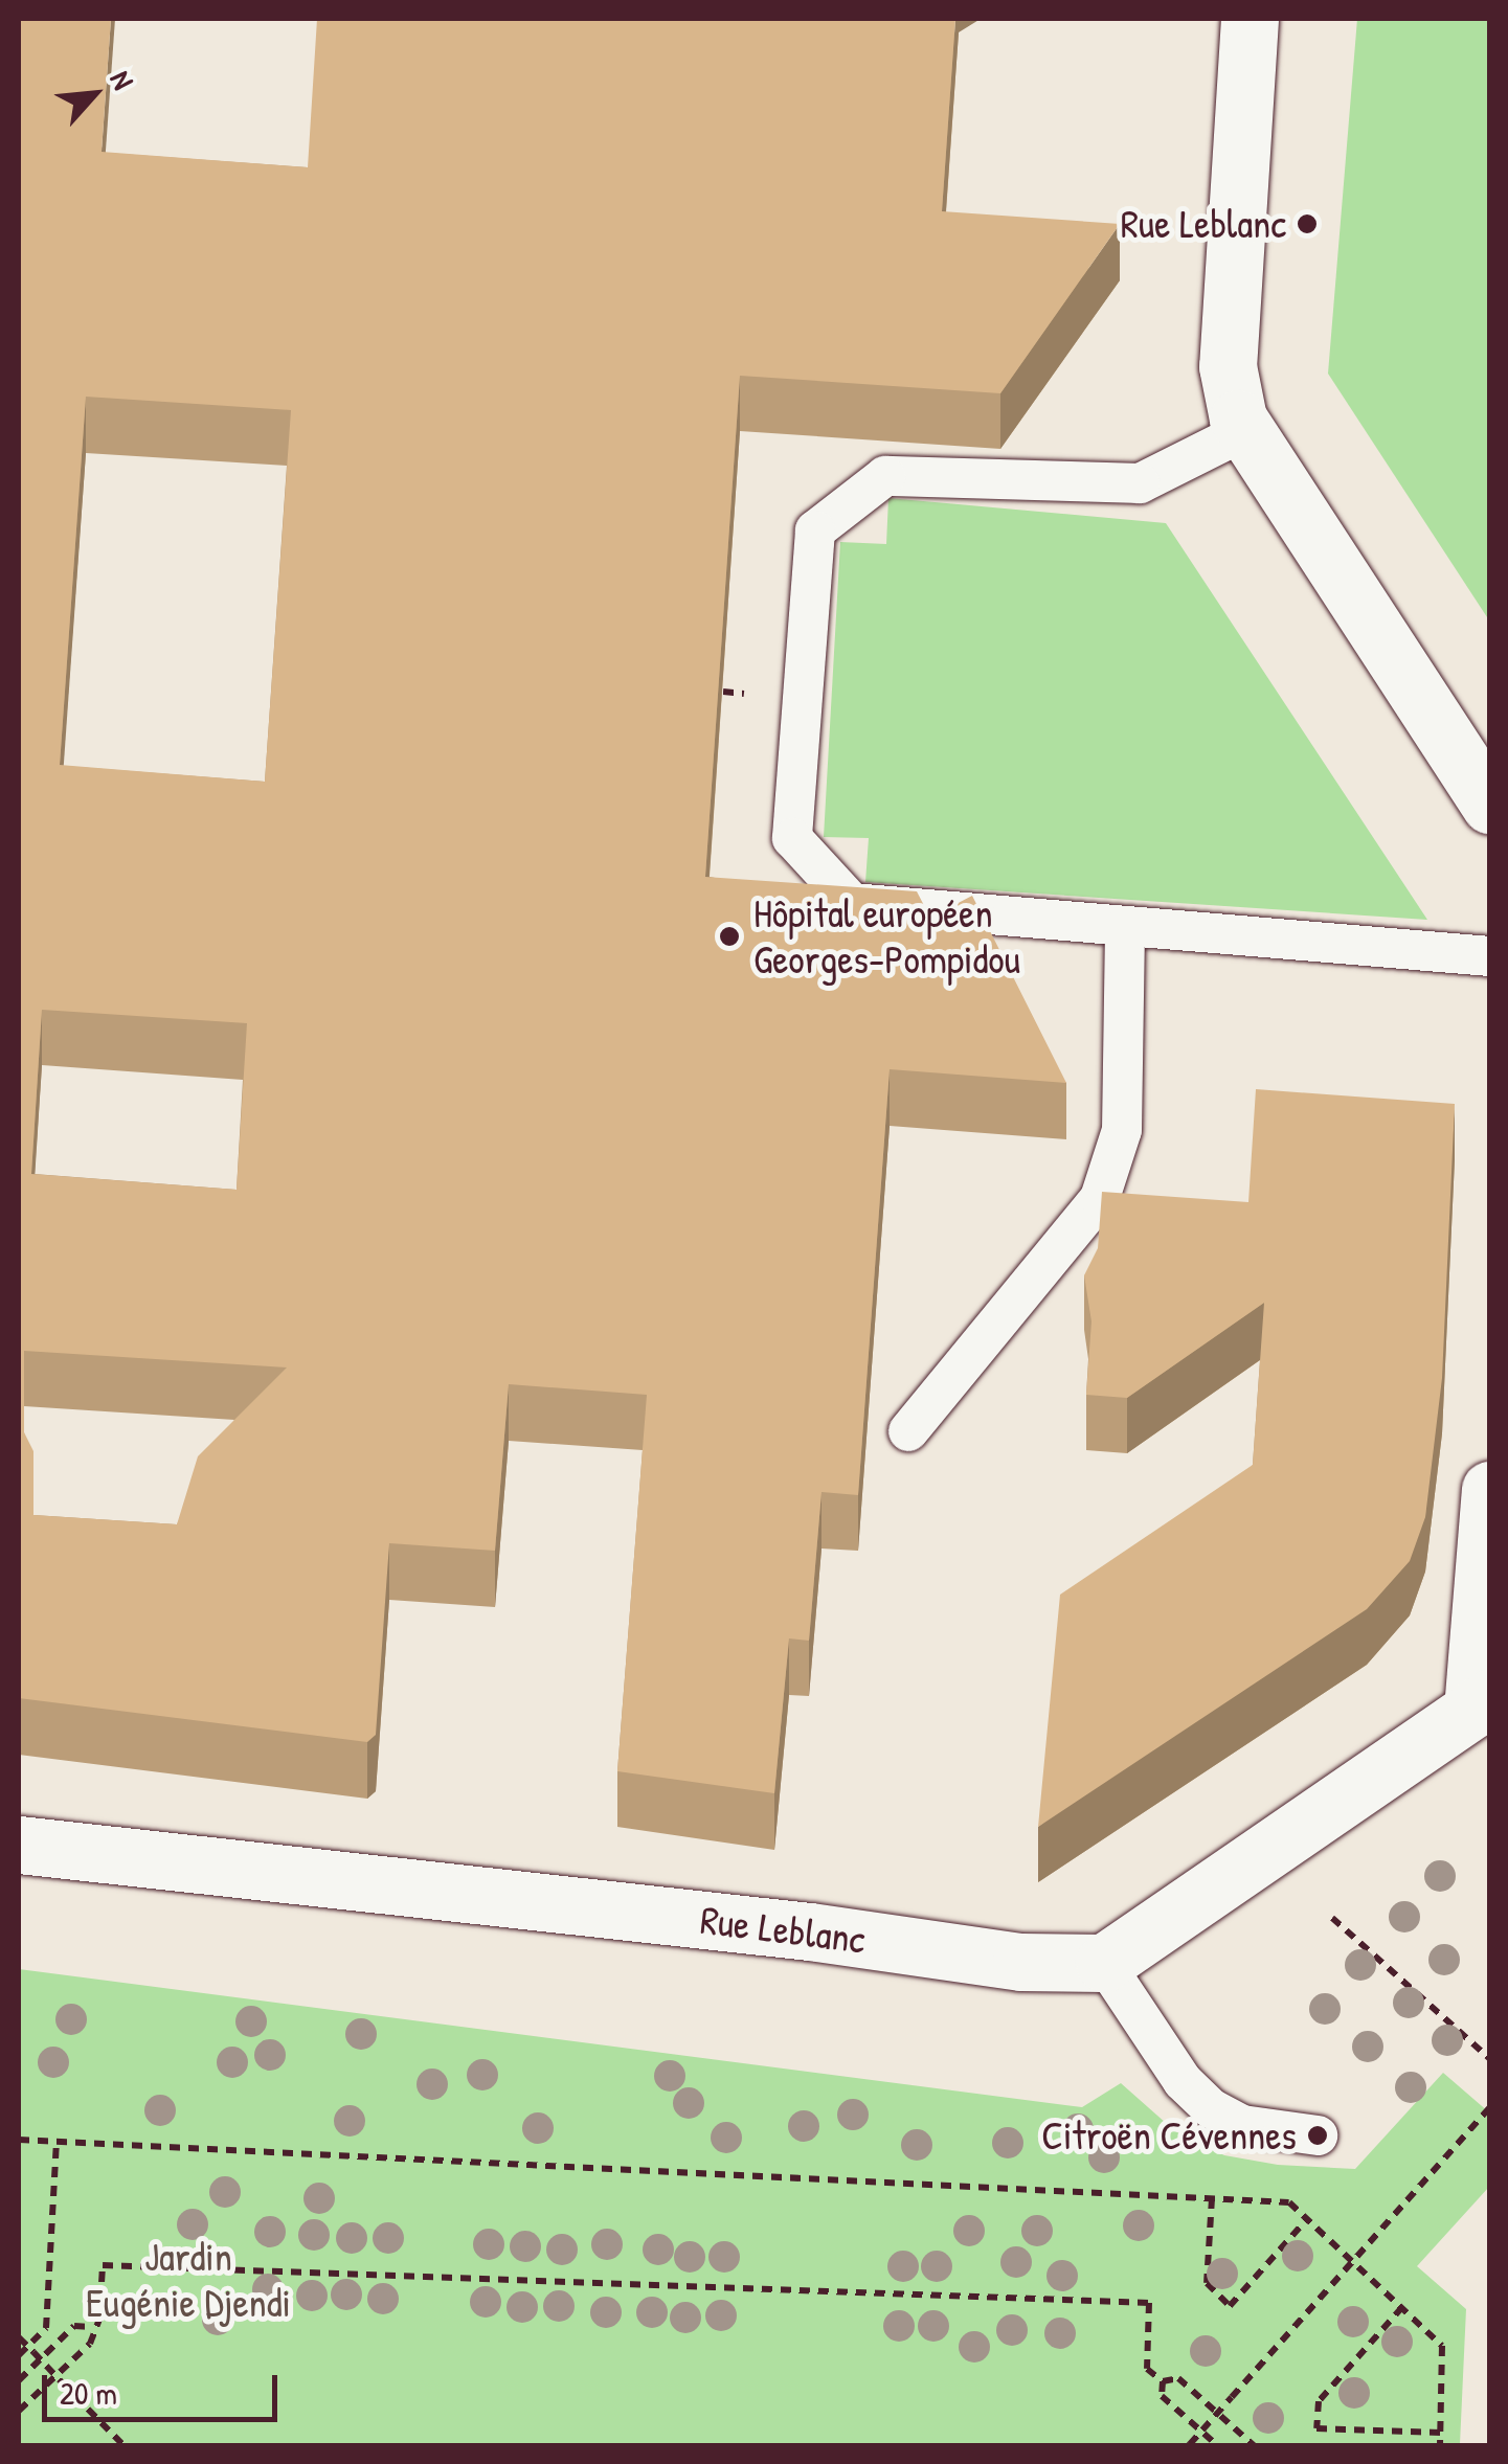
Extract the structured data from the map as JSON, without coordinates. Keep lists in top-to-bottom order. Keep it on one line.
{"streets":{"street":["Rue Leblanc"]},"parks":["Jardin Eugénie Djendi"],"places":["Rue Leblanc","Hôpital européen Georges-Pompidou","Citroën Cévennes"],"scale_bar":"20 m","north":"top right"}
